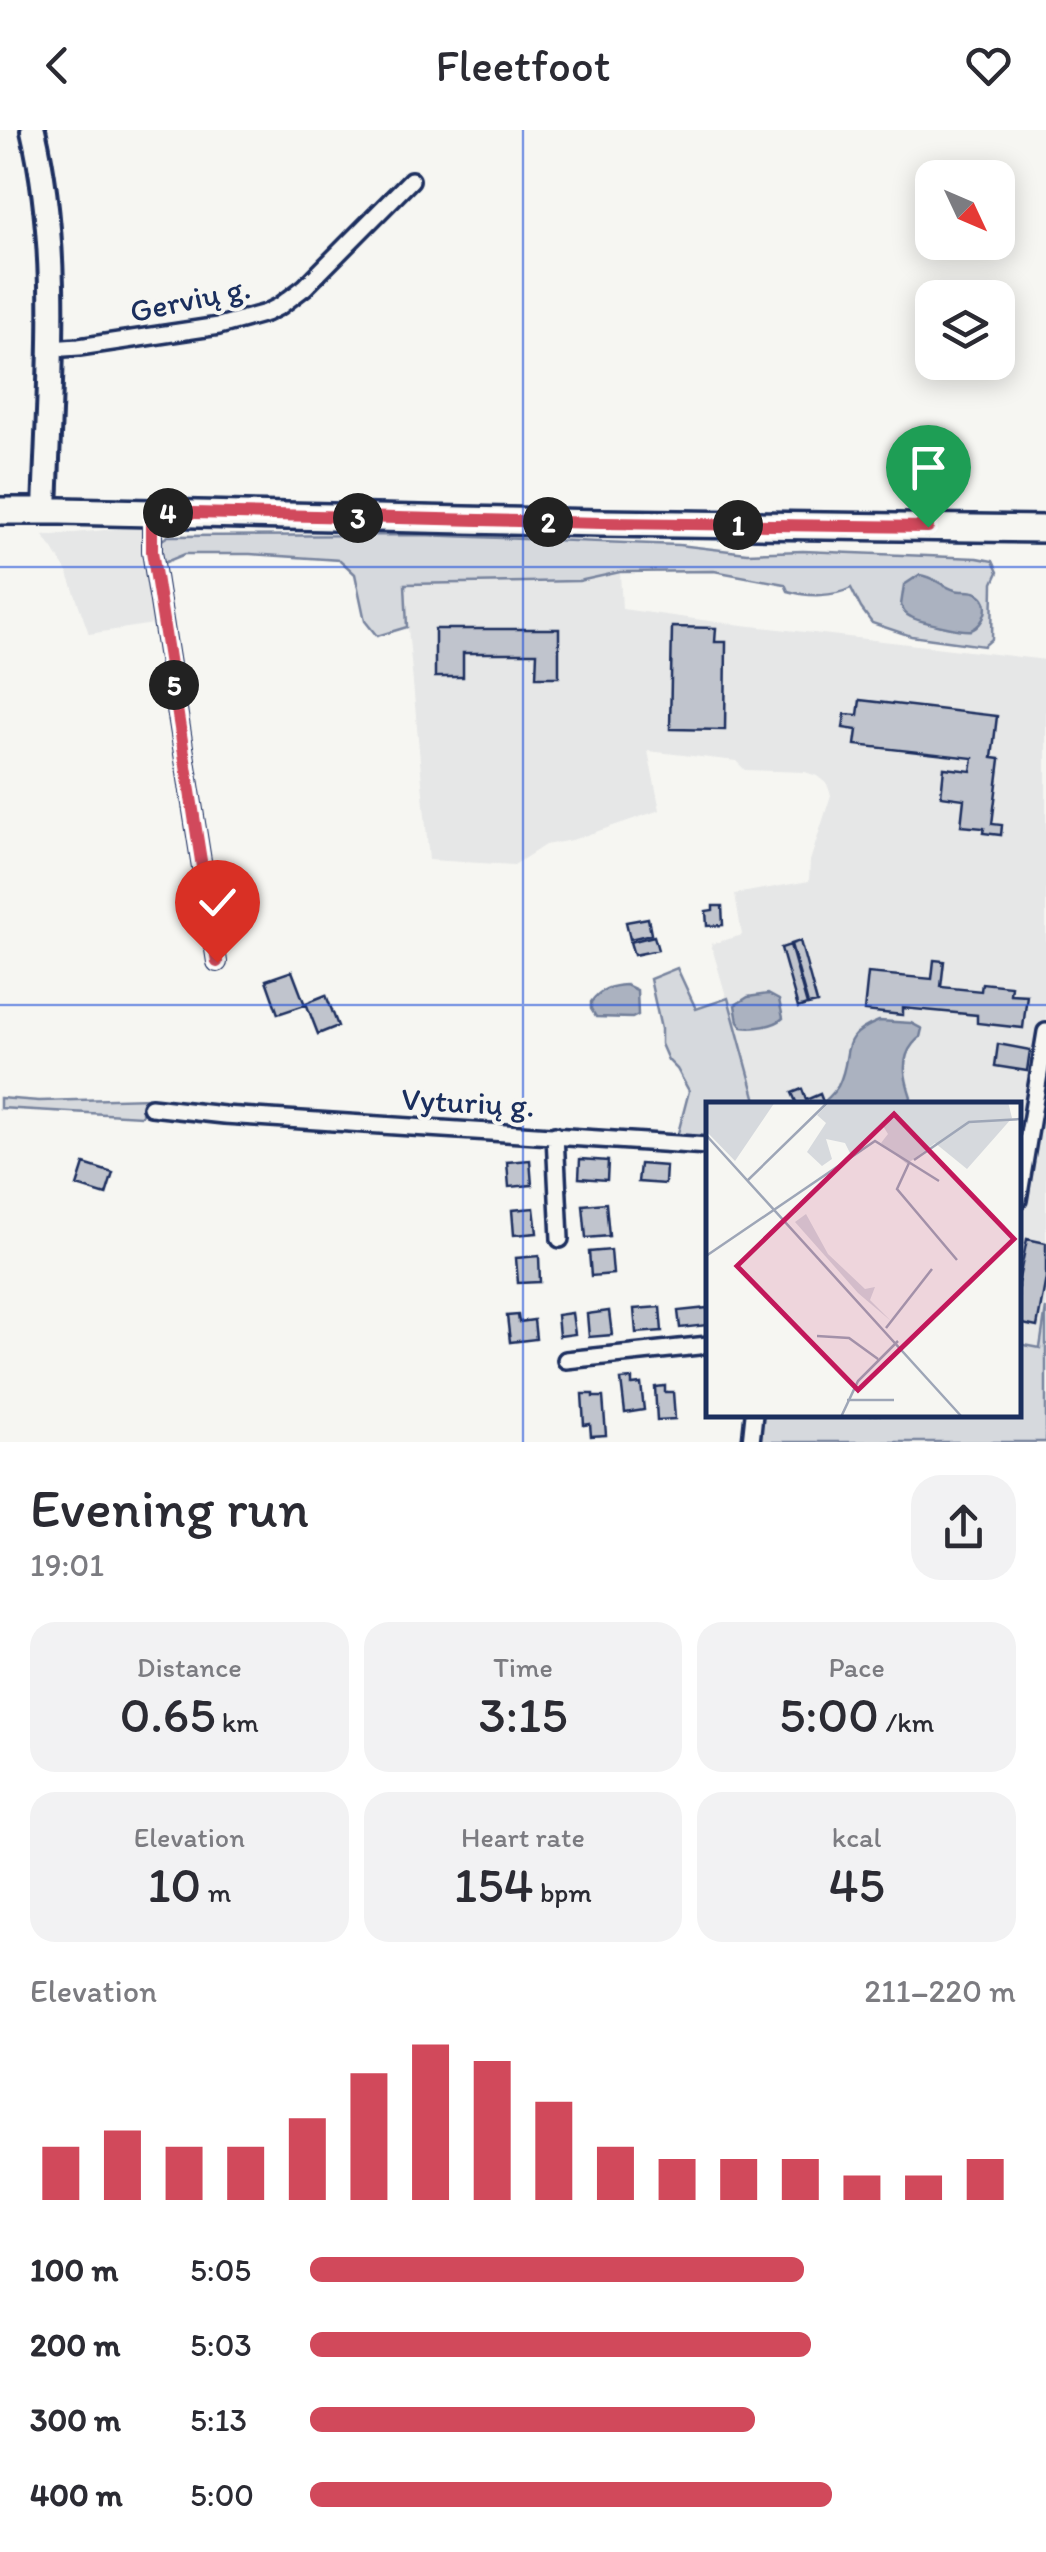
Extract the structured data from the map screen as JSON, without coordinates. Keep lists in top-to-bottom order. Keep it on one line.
{"streets":{"street":["Gervių g.","Vyturių g."]},"north":"bottom right","page":{"header":"Fleetfoot","pins":["4","3","2","1","5"],"heading":["Evening run","19:01"],"stats":[["Distance","0.65 km"],["Time","3:15"],["Pace","5:00 /km"],["Elevation","10 m"],["Heart rate","154 bpm"],["kcal","45"]],"chart":["Elevation","211–220 m"],"list":[{"name":"100 m","note":"5:05"},{"name":"200 m","note":"5:03"},{"name":"300 m","note":"5:13"},{"name":"400 m","note":"5:00"}]}}
